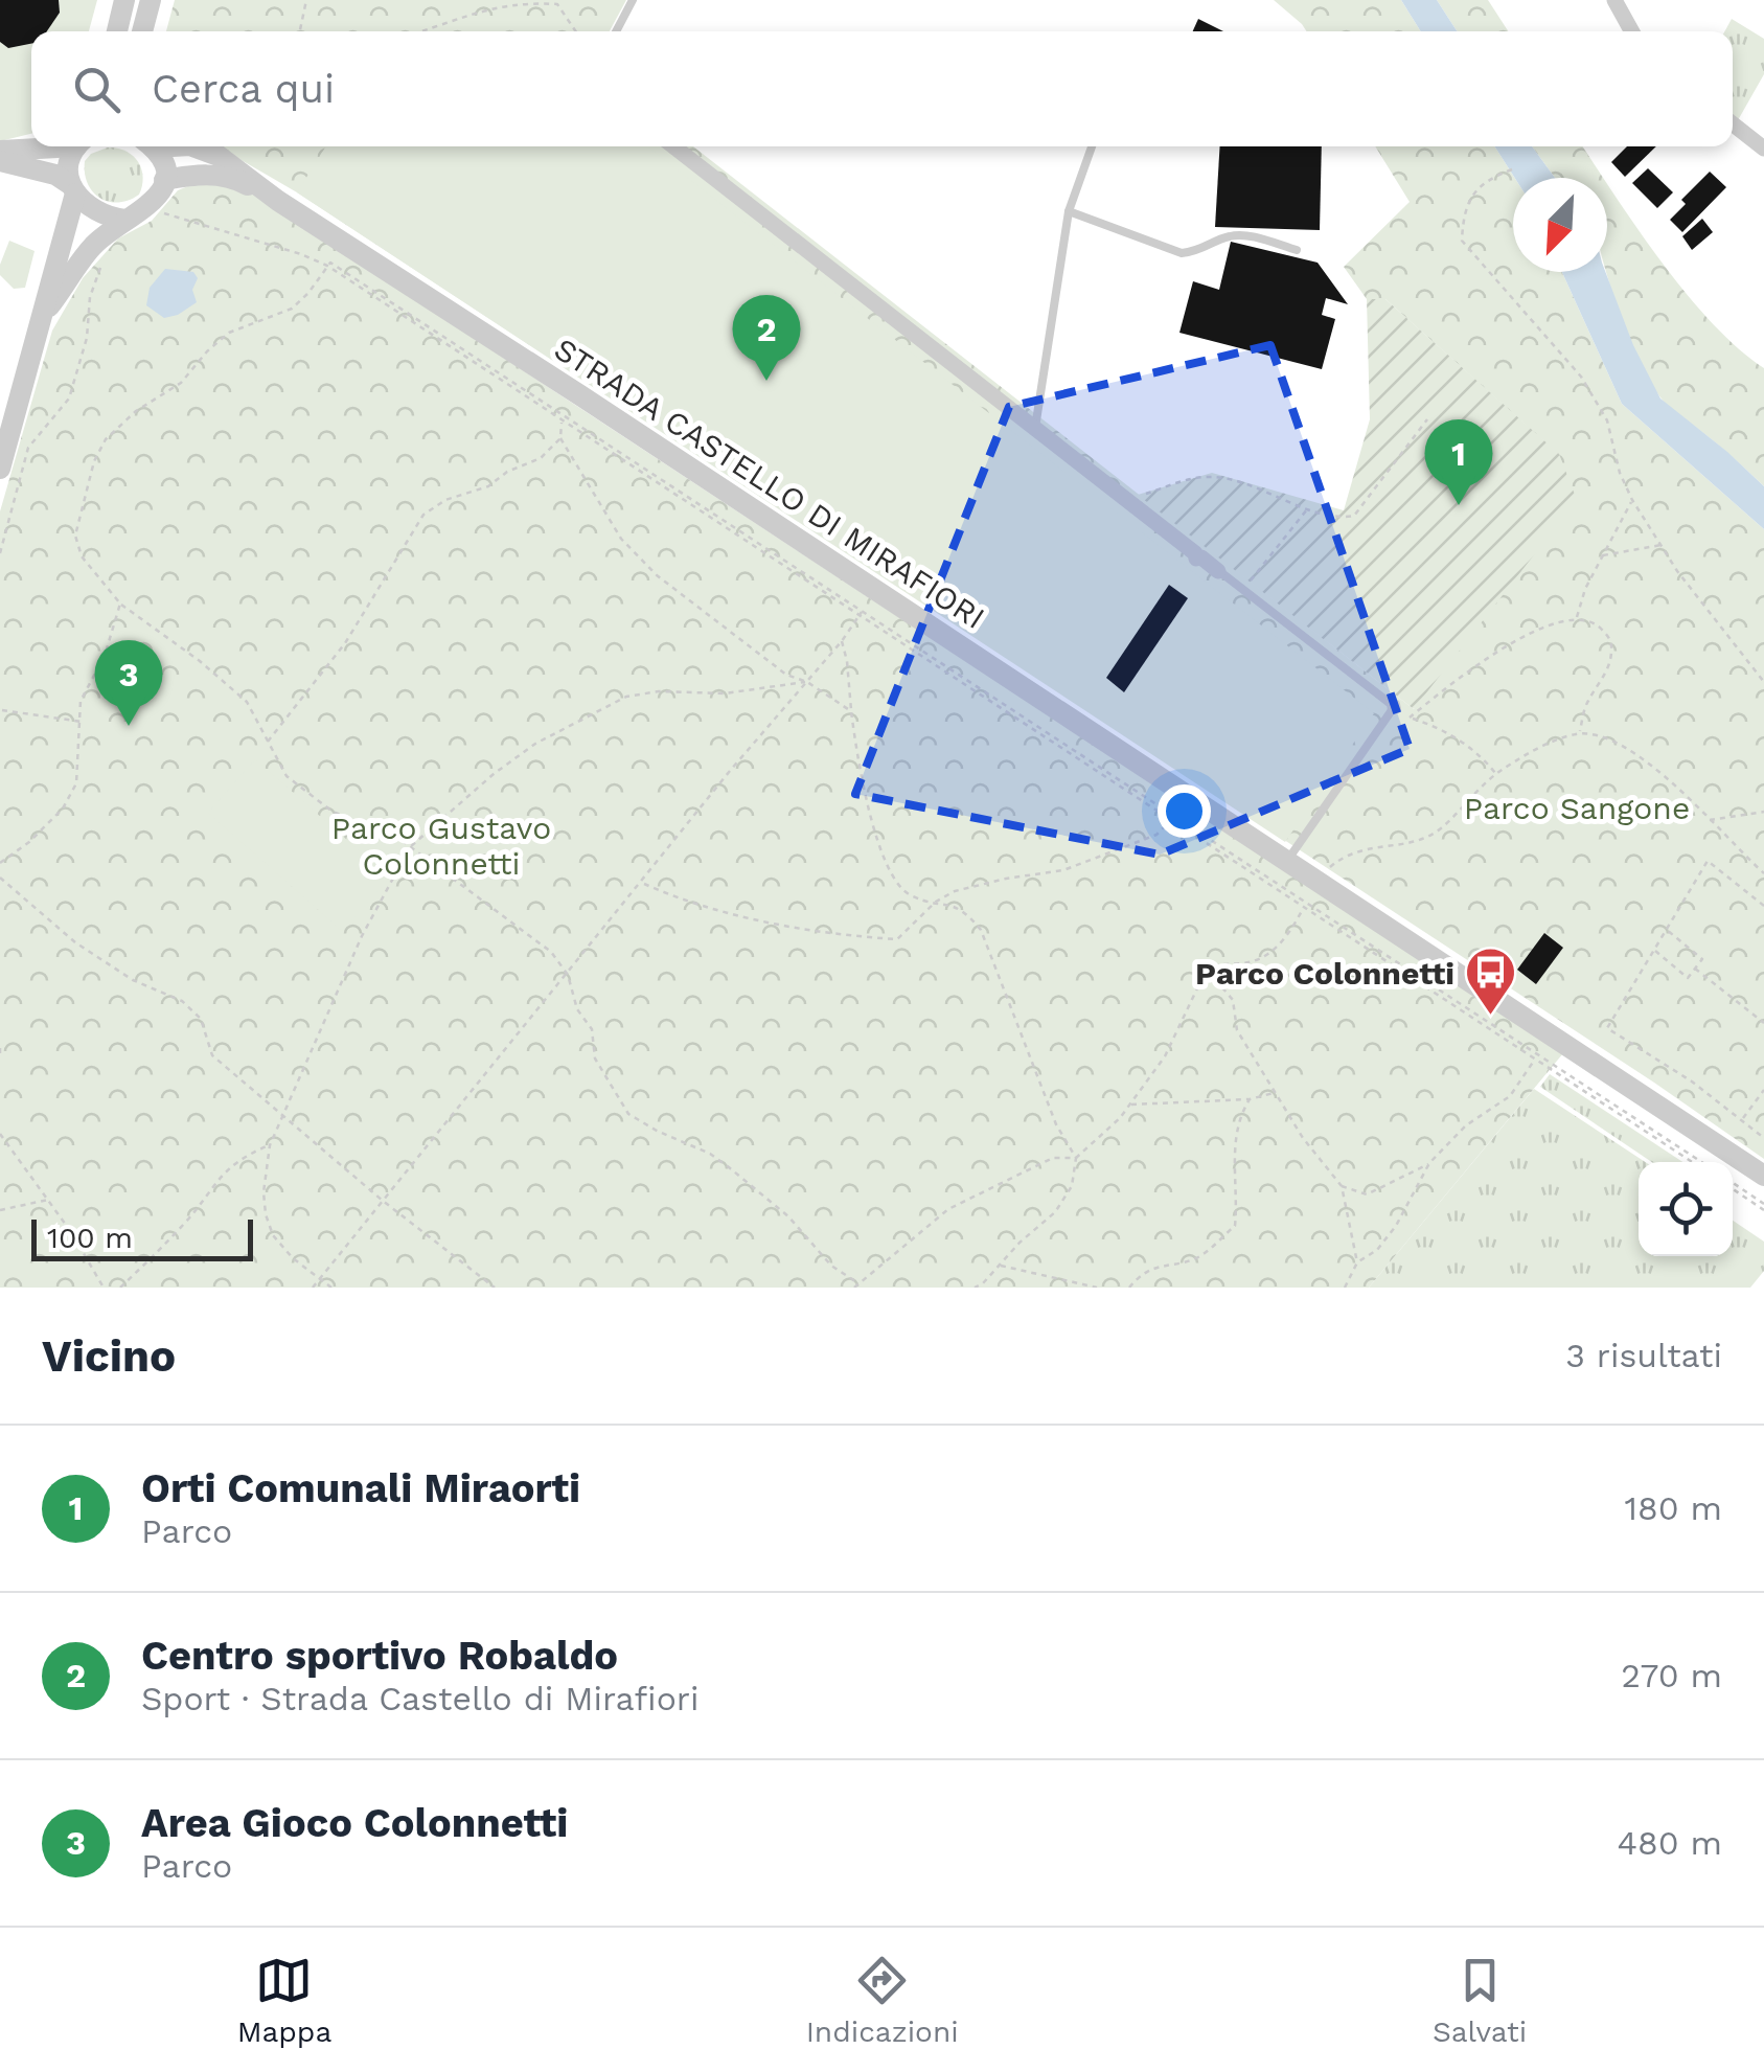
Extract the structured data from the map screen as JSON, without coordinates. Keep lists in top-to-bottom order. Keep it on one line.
{"streets":{"street":["STRADA CASTELLO DI MIRAFIORI"]},"parks":["Parco Sangone","Parco Gustavo Colonnetti"],"places":{"bus stop":["Parco Colonnetti"]},"scale_bar":"100 m","north":"bottom left","page":{"search":"Cerca qui","pins":["2","1","3"],"scale":"100 m","heading":["Vicino","3 risultati"],"list":[{"mark":"1","name":"Orti Comunali Miraorti","note":"Parco","value":"180 m"},{"mark":"2","name":"Centro sportivo Robaldo","note":"Sport · Strada Castello di Mirafiori","value":"270 m"},{"mark":"3","name":"Area Gioco Colonnetti","note":"Parco","value":"480 m"}],"nav":["Mappa","Indicazioni","Salvati"]}}
